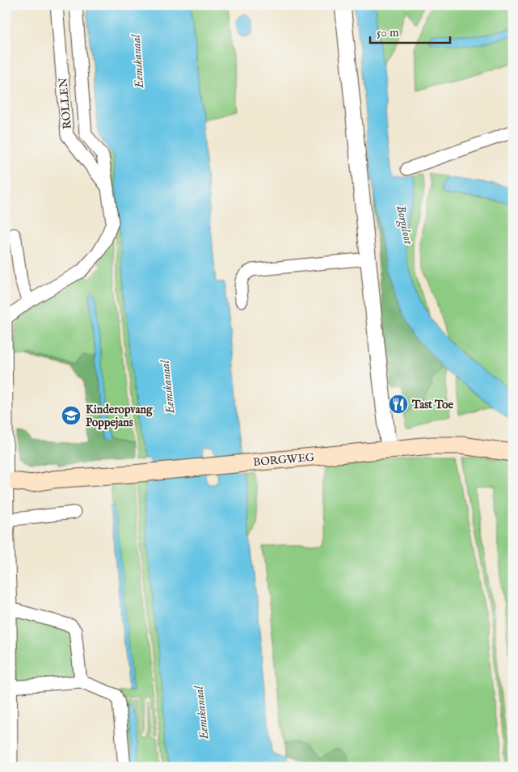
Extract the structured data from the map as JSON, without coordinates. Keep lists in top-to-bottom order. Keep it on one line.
{"streets":{"main road":["BORGWEG"],"street":["ROLLEN"]},"water":["Eemskanaal","Borgsloot"],"places":{"restaurant":["Tast Toe"],"school or university":["Kinderopvang Poppejans"]},"scale_bar":"50 m"}
